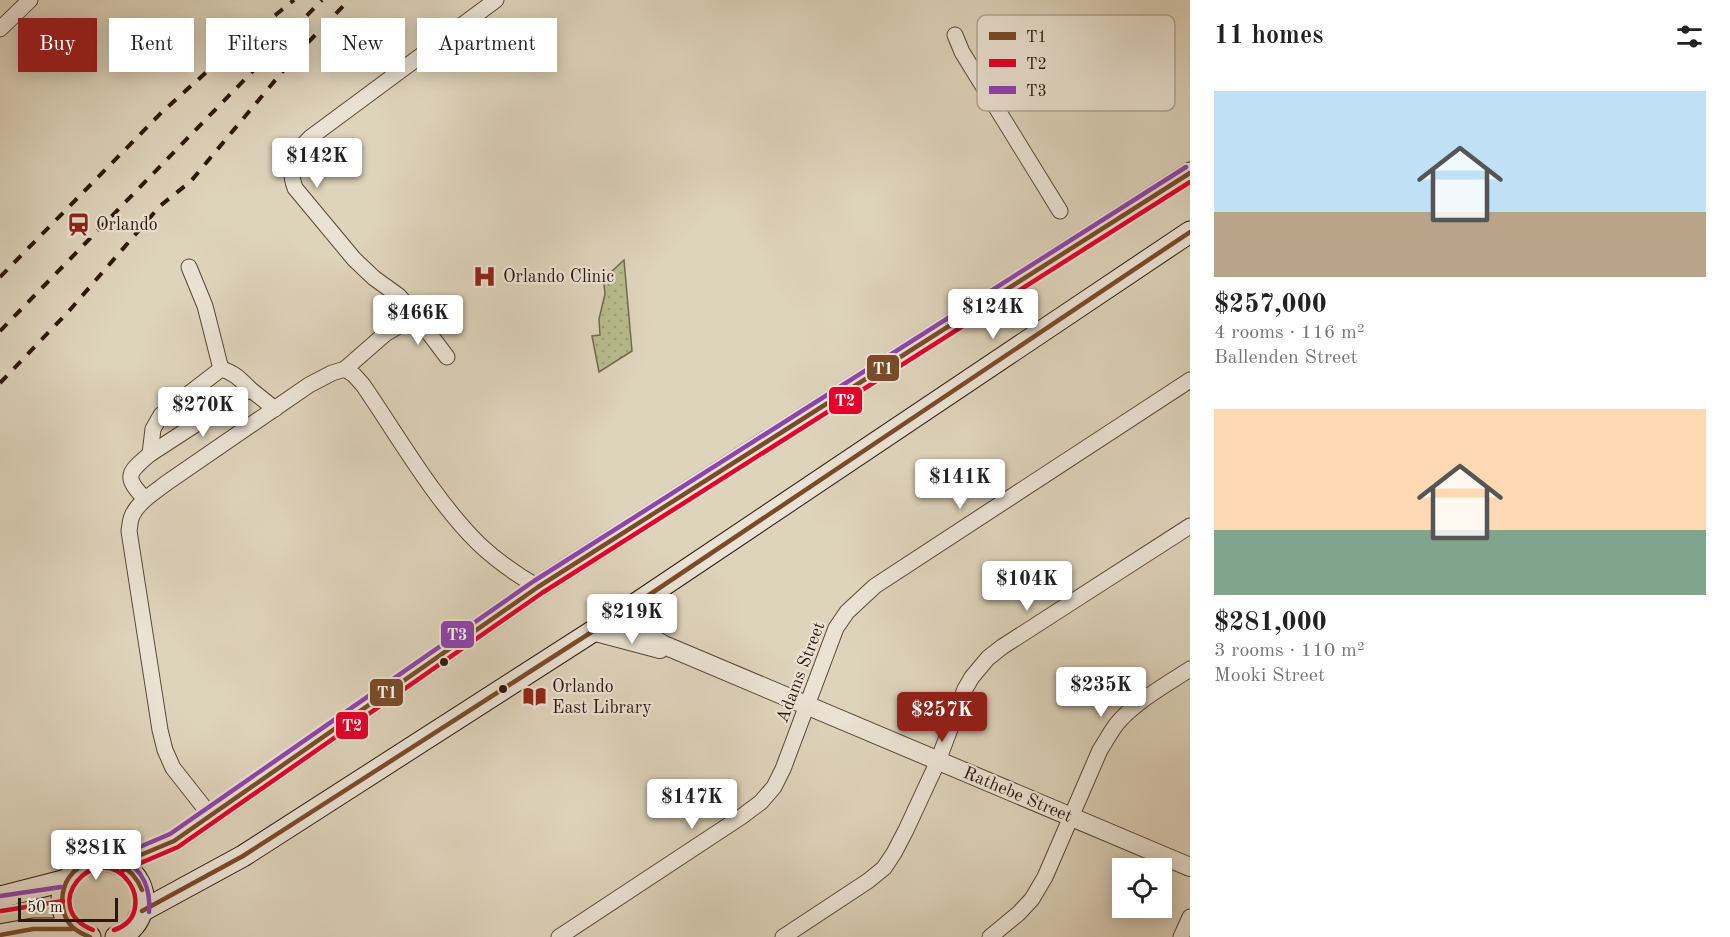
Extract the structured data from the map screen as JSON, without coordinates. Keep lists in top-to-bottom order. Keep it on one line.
{"streets":{"street":["Adams Street","Rathebe Street"]},"crossings":[["Adams Street","Rathebe Street"]],"places":{"station":["Orlando"],"hospital":["Orlando Clinic"],"library":["Orlando East Library"]},"lines":["transit line T3","transit line T1","transit line T2"],"legend":["T1","T2","T3"],"scale_bar":"50 m","page":{"heading":"11 homes","chip":["Buy","Rent","Filters","New","Apartment"],"list":[{"name":"$257,000","note":"4 rooms · 116 m² · Ballenden Street"},{"name":"$281,000","note":"3 rooms · 110 m² · Mooki Street"}],"price":["$142K","$124K","$466K","$270K","$141K","$104K","$219K","$235K","$257K","$147K","$281K"],"scale":"50 m"}}
